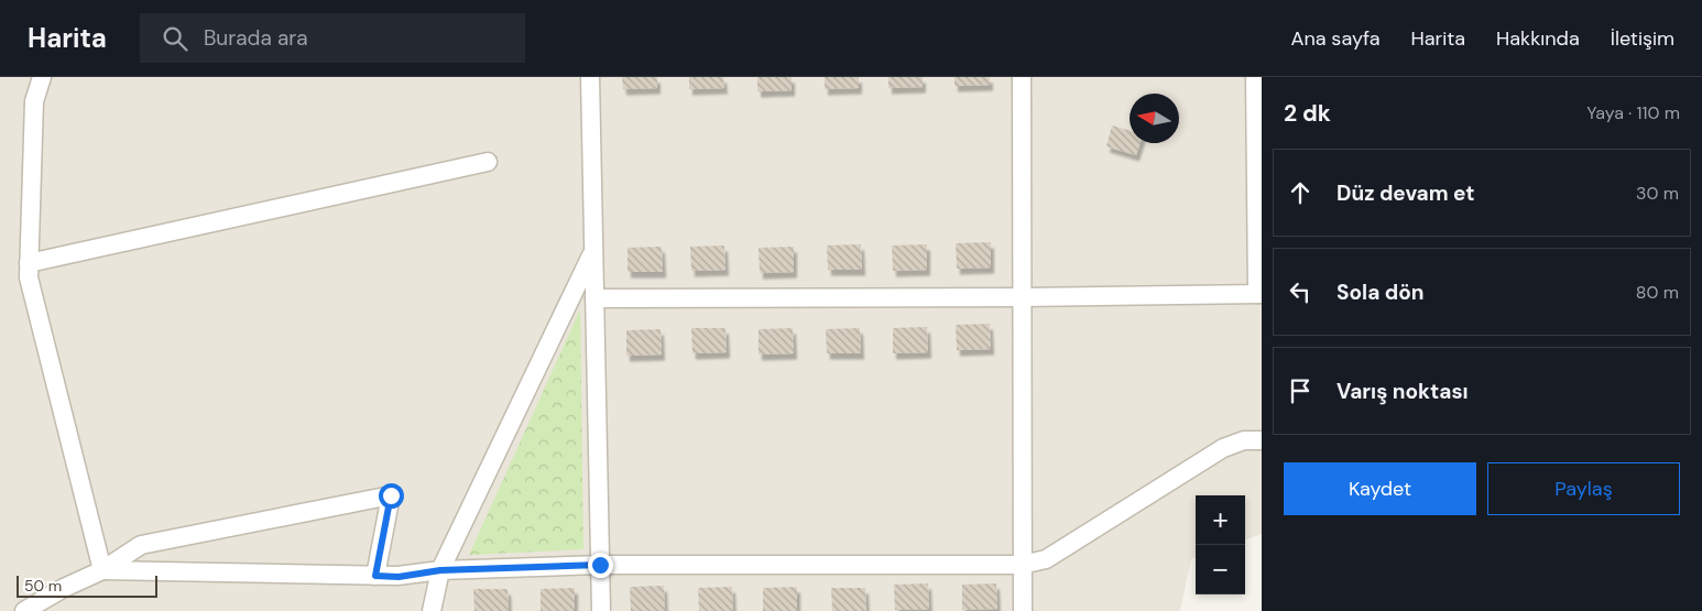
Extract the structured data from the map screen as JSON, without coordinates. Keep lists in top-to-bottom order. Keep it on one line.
{"scale_bar":"50 m","north":"left","page":{"header":"Harita","search":"Burada ara","nav":["Ana sayfa","Harita","Hakkında","İletişim"],"heading":["2 dk","Yaya · 110 m"],"list":[["Düz devam et","30 m"],["Sola dön","80 m"],"Varış noktası"],"buttons":["Kaydet","Paylaş"],"map_buttons":["+","−"],"scale":"50 m"}}
